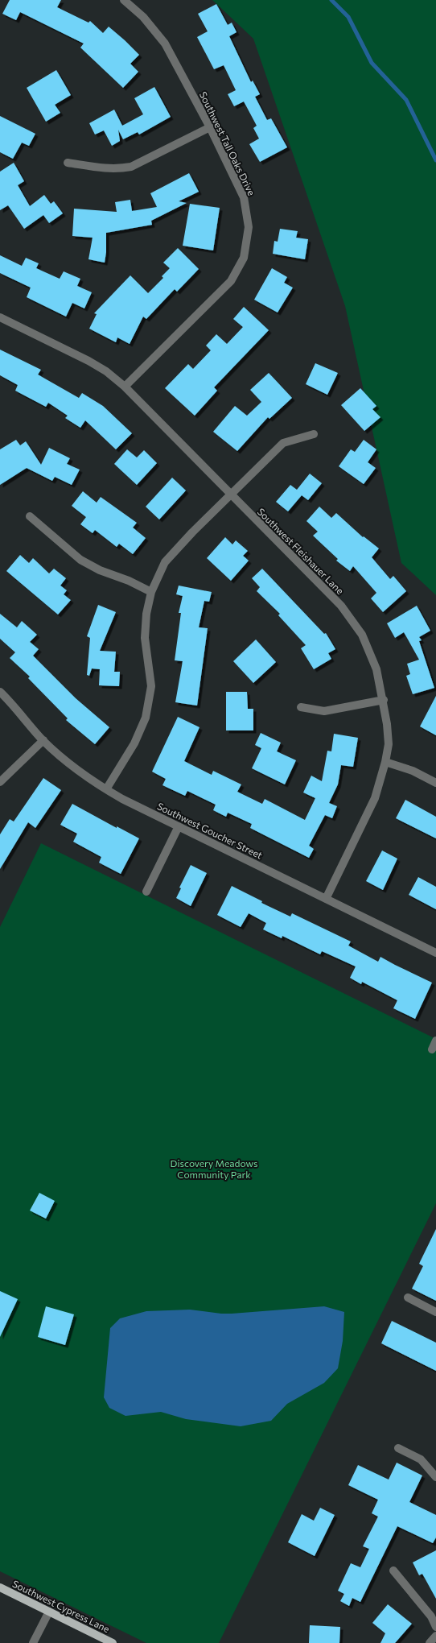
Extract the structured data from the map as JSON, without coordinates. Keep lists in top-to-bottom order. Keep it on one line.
{"streets":{"main road":["Southwest Cypress Lane"],"street":["Southwest Tall Oaks Drive","Southwest Fleishauer Lane","Southwest Goucher Street"]},"crossings":[["Southwest Tall Oaks Drive","Southwest Fleishauer Lane"],["Southwest Fleishauer Lane","Southwest Goucher Street"]],"parks":["Discovery Meadows Community Park"]}
